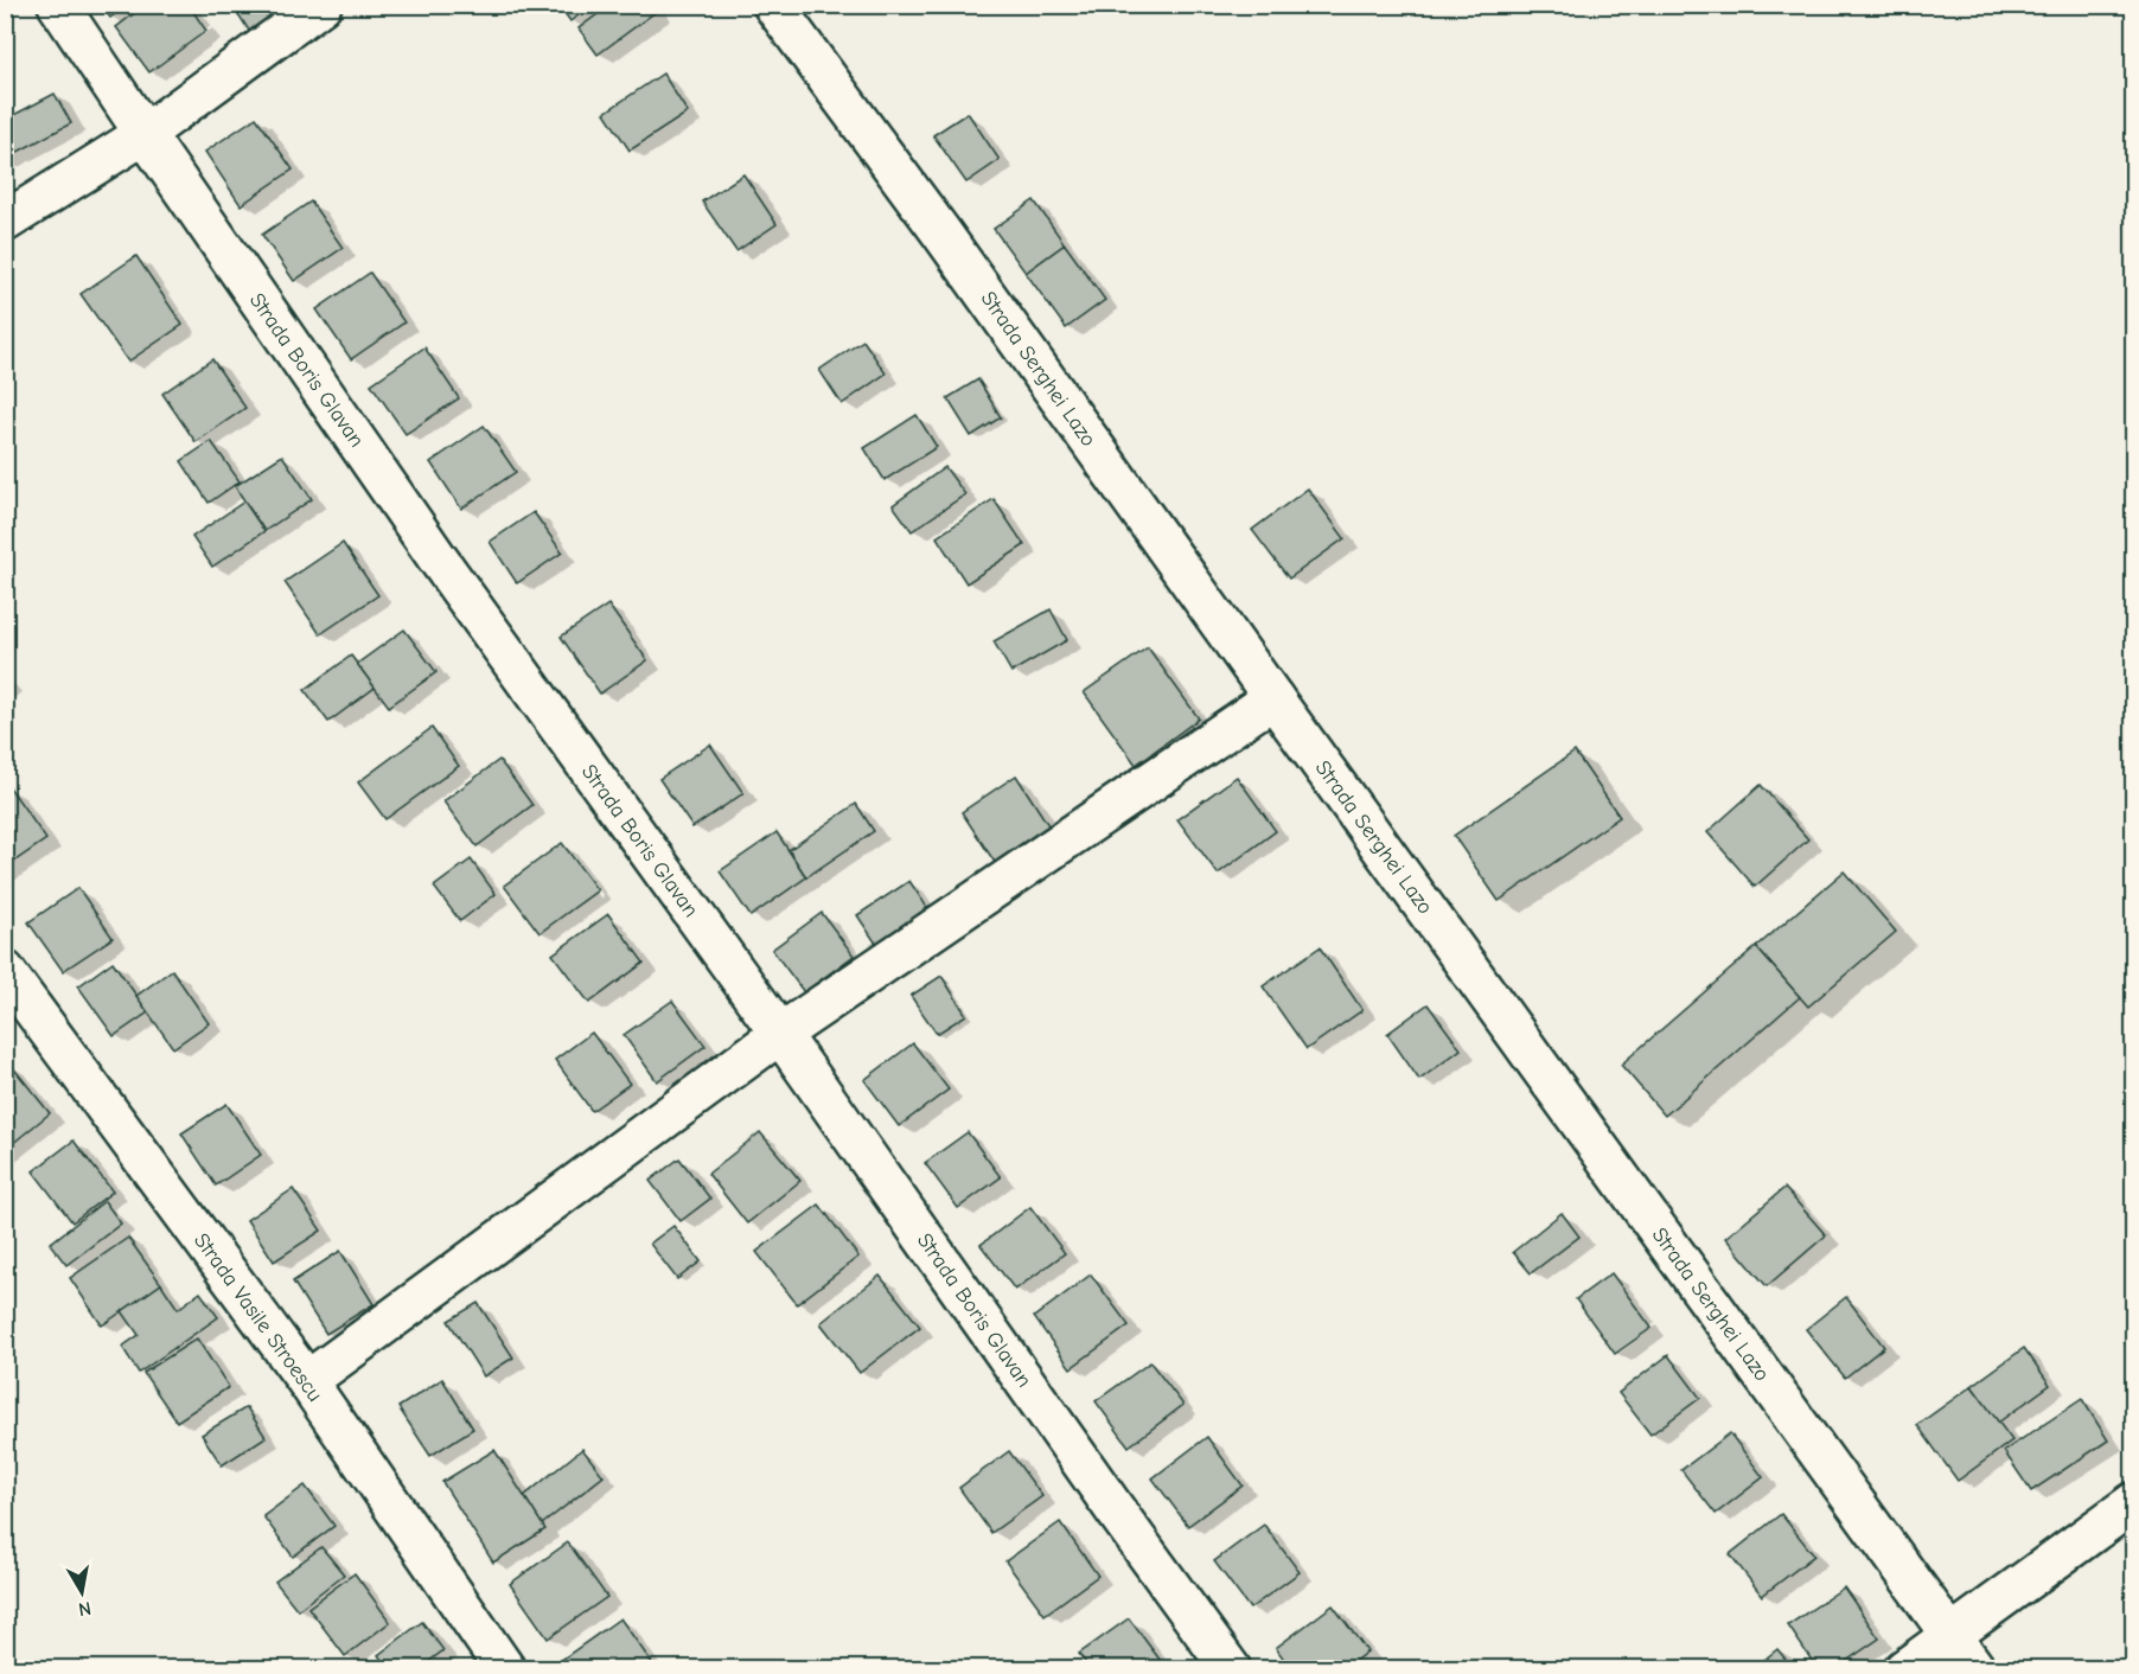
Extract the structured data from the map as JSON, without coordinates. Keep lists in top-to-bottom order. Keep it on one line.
{"streets":{"street":["Strada Serghei Lazo","Strada Boris Glavan","Strada Vasile Stroescu"]},"north":"bottom"}
